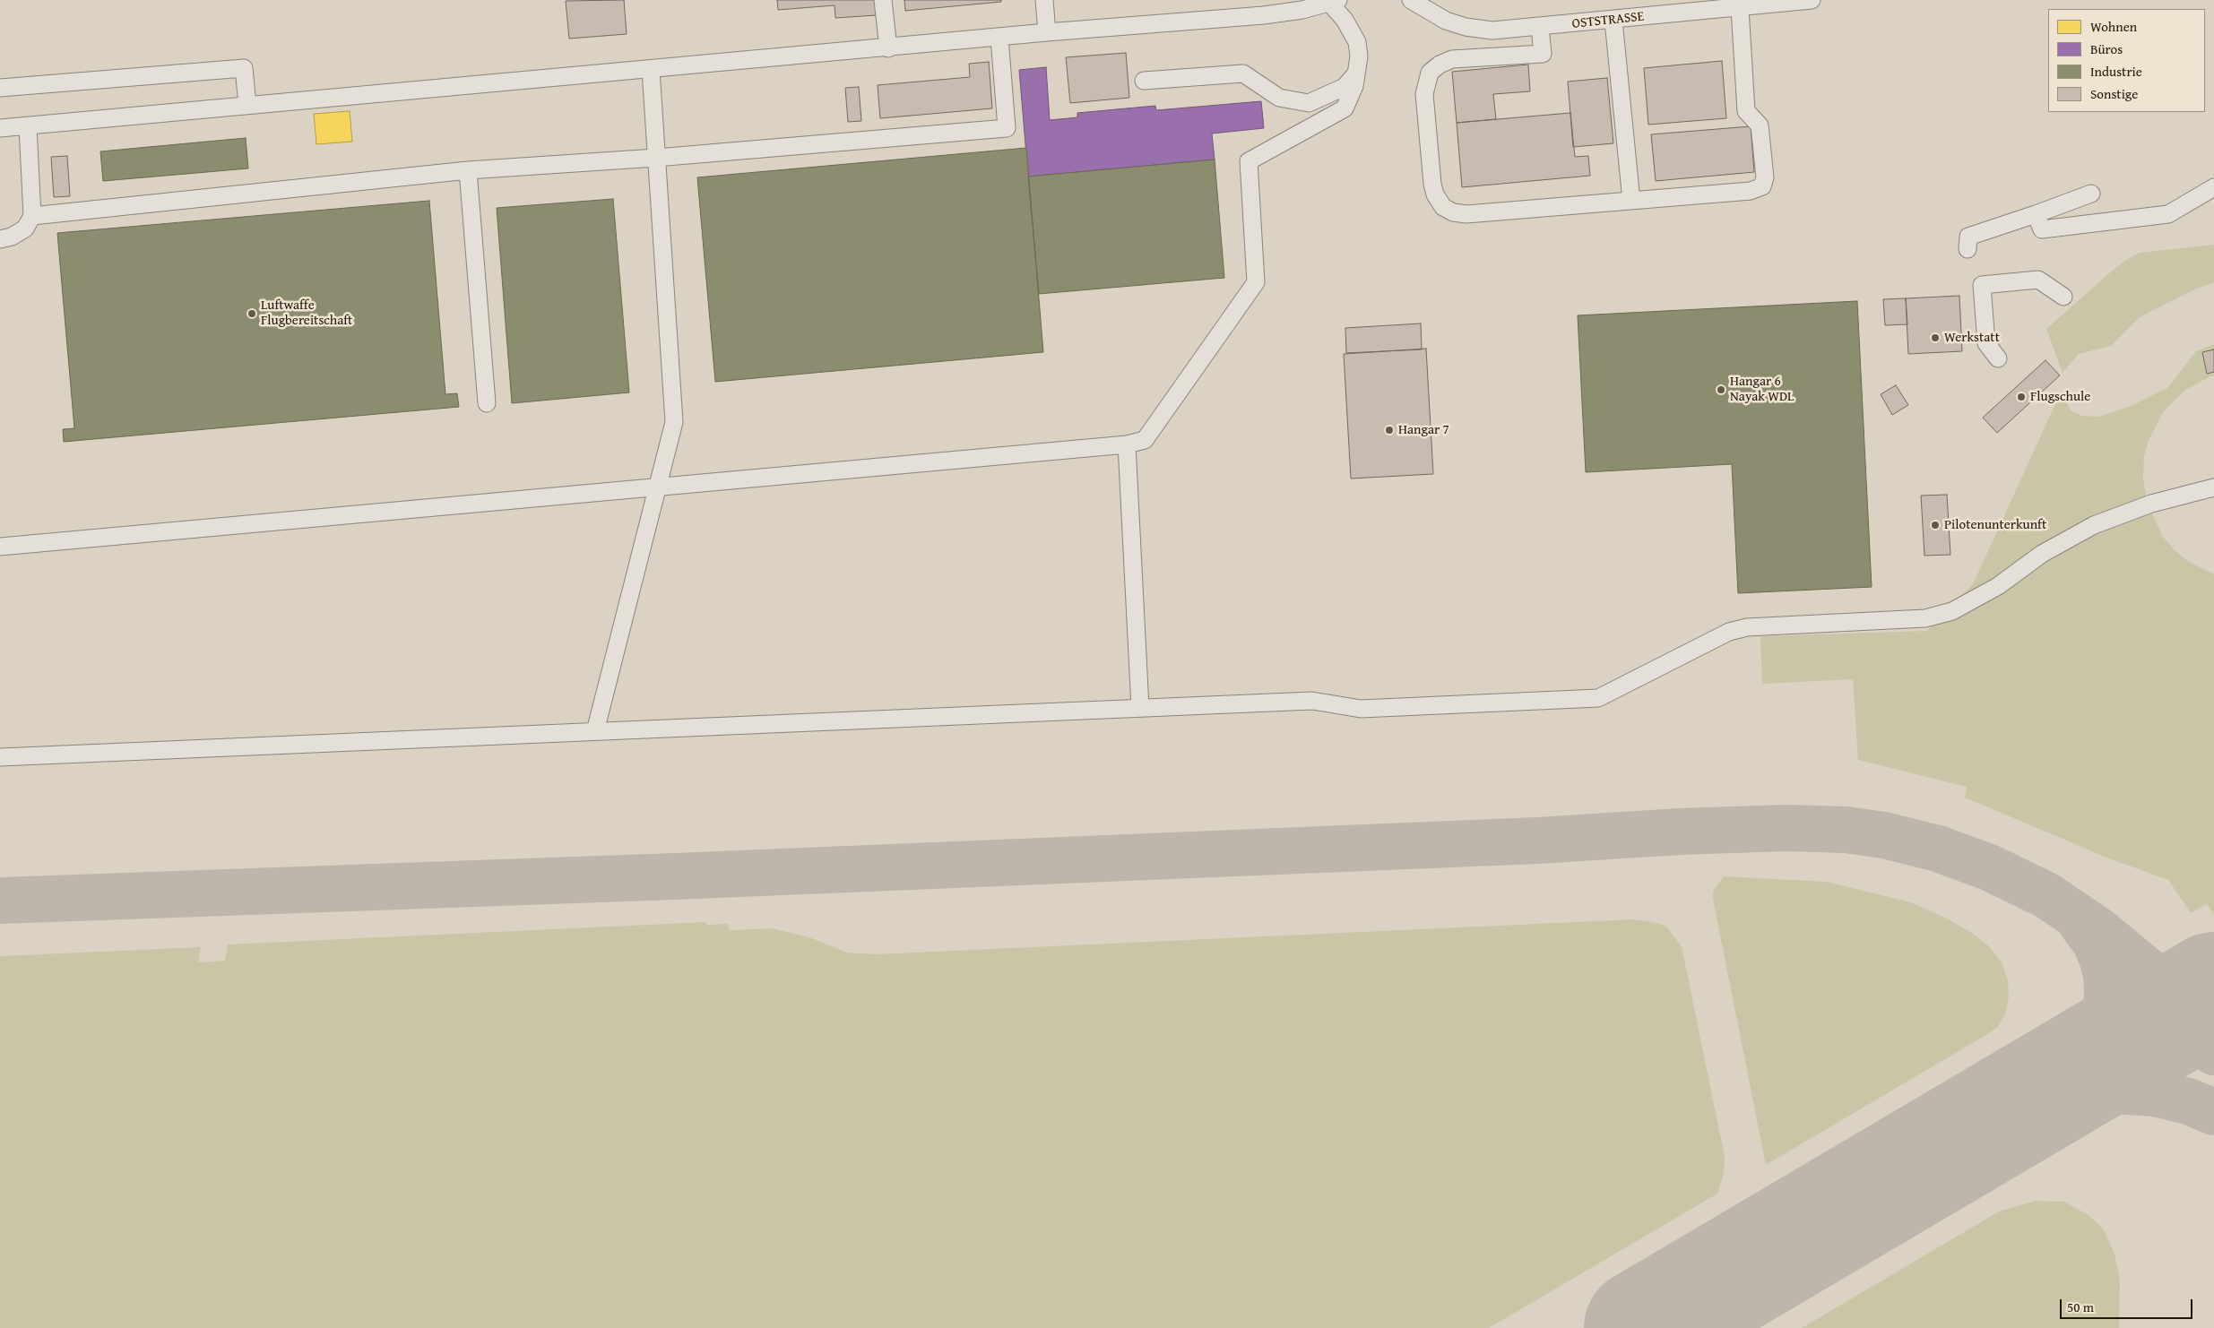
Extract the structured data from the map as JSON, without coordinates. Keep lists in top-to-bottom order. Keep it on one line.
{"streets":{"lane":["OSTSTRASSE"]},"places":["Luftwaffe Flugbereitschaft","Werkstatt","Hangar 6 Nayak WDL","Flugschule","Hangar 7","Pilotenunterkunft"],"legend":["Wohnen","Büros","Industrie","Sonstige"],"scale_bar":"50 m"}
